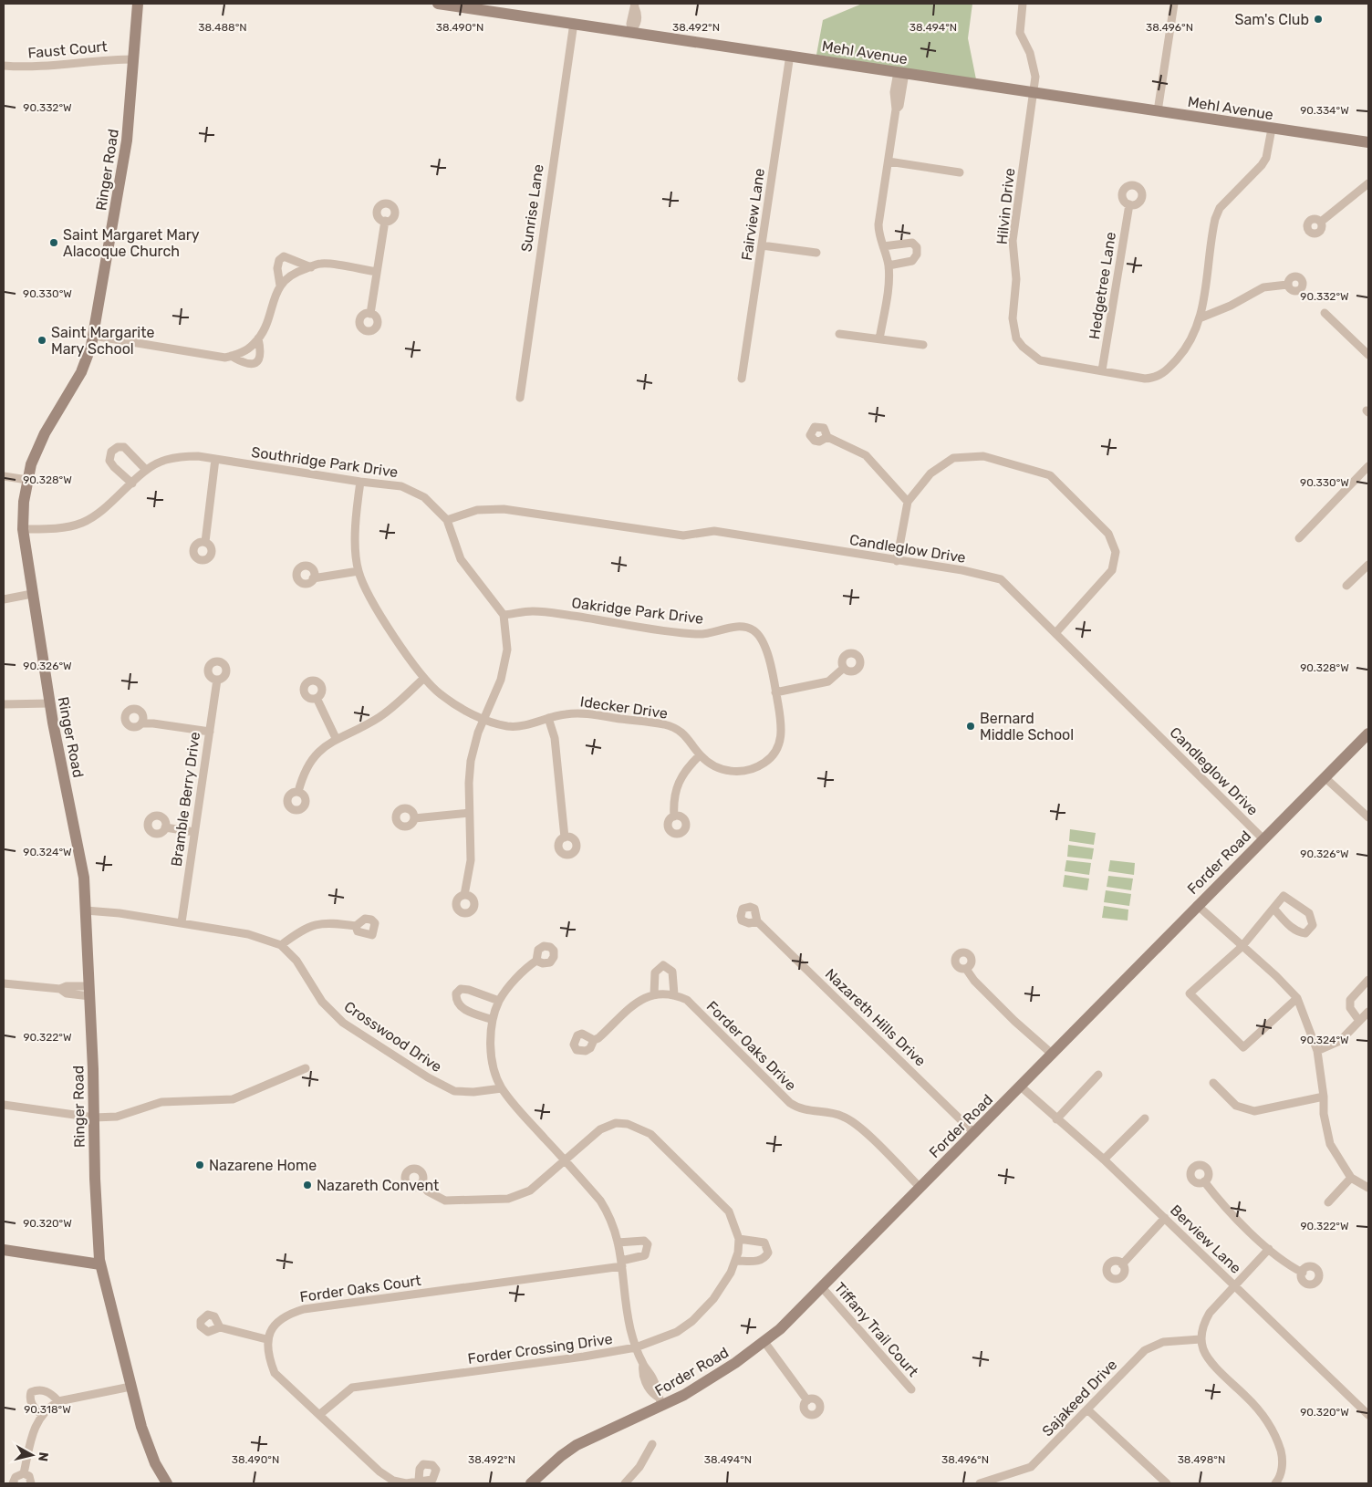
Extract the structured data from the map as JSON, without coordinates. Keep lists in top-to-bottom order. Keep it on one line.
{"streets":{"street":["Faust Court","Mehl Avenue","Ringer Road","Hilvin Drive","Sunrise Lane","Fairview Lane","Hedgetree Lane","Southridge Park Drive","Candleglow Drive","Oakridge Park Drive","Idecker Drive","Bramble Berry Drive","Forder Road","Nazareth Hills Drive","Crosswood Drive","Forder Oaks Drive","Berview Lane","Forder Oaks Court","Tiffany Trail Court","Forder Crossing Drive","Sajakeed Drive"]},"crossings":[["Faust Court","Ringer Road"],["Mehl Avenue","Hilvin Drive"],["Mehl Avenue","Sunrise Lane"],["Mehl Avenue","Fairview Lane"],["Ringer Road","Southridge Park Drive"],["Ringer Road","Crosswood Drive"],["Hilvin Drive","Hedgetree Lane"],["Southridge Park Drive","Candleglow Drive"],["Southridge Park Drive","Oakridge Park Drive"],["Southridge Park Drive","Idecker Drive"],["Candleglow Drive","Forder Road"],["Oakridge Park Drive","Idecker Drive"],["Bramble Berry Drive","Crosswood Drive"],["Forder Road","Nazareth Hills Drive"],["Forder Road","Forder Oaks Drive"],["Forder Road","Berview Lane"],["Forder Road","Tiffany Trail Court"]],"places":["Sam's Club","Saint Margaret Mary Alacoque Church","Saint Margarite Mary School","Bernard Middle School","Nazarene Home","Nazareth Convent"],"north":"right","coordinates":["38.488°N","38.490°N","38.492°N","38.494°N","38.496°N","90.332°W","90.334°W","90.330°W","90.328°W","90.326°W","90.324°W","90.322°W","90.320°W","90.318°W","38.498°N"]}
